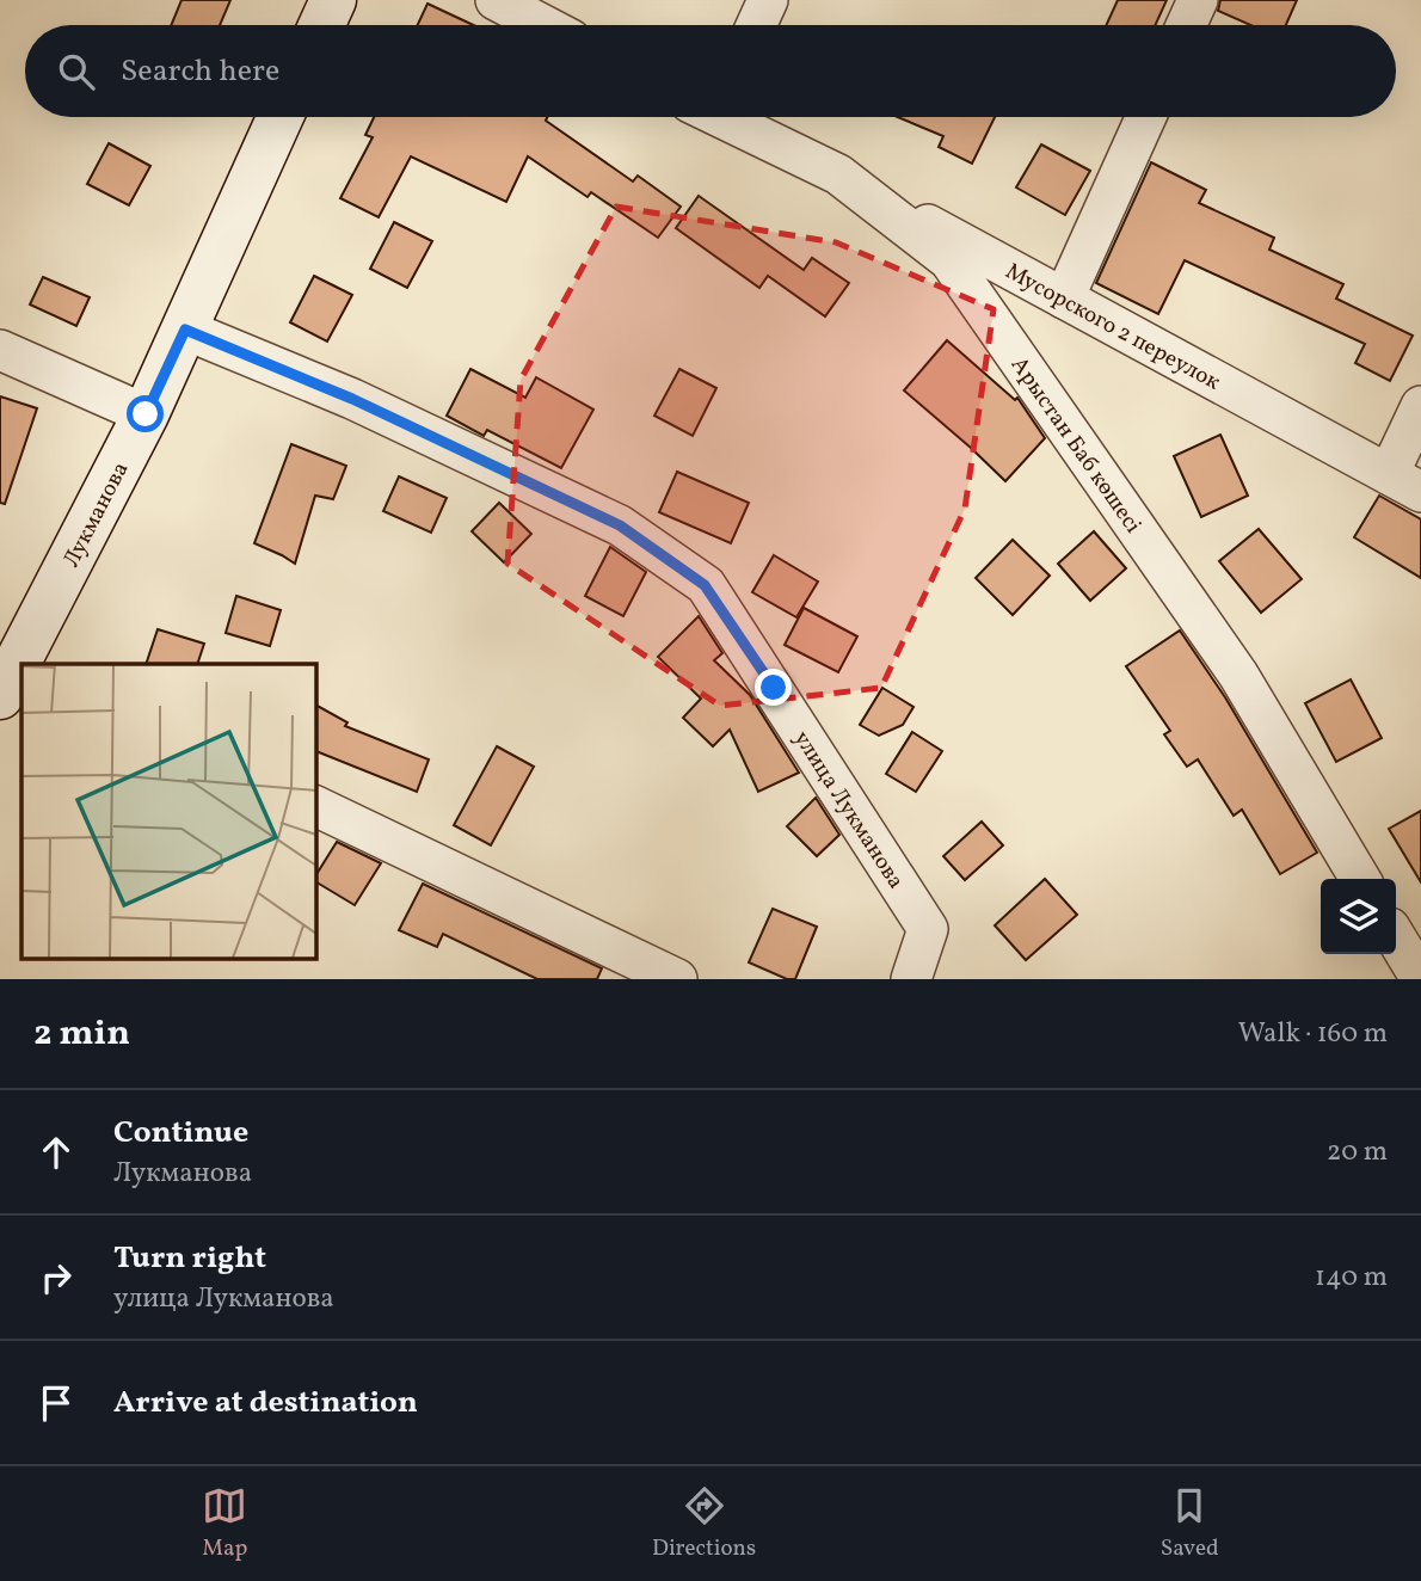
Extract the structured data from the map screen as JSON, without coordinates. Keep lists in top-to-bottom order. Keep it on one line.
{"streets":{"street":["Мусорского 2 переулок","Арыстан Баб көшесі","Лукманова","улица Лукманова"]},"crossings":[["Мусорского 2 переулок","Арыстан Баб көшесі"],["Лукманова","улица Лукманова"]],"page":{"search":"Search here","heading":["2 min","Walk · 160 m"],"list":[["Continue","Лукманова","20 m"],["Turn right","улица Лукманова","140 m"],"Arrive at destination"],"nav":["Map","Directions","Saved"]}}
